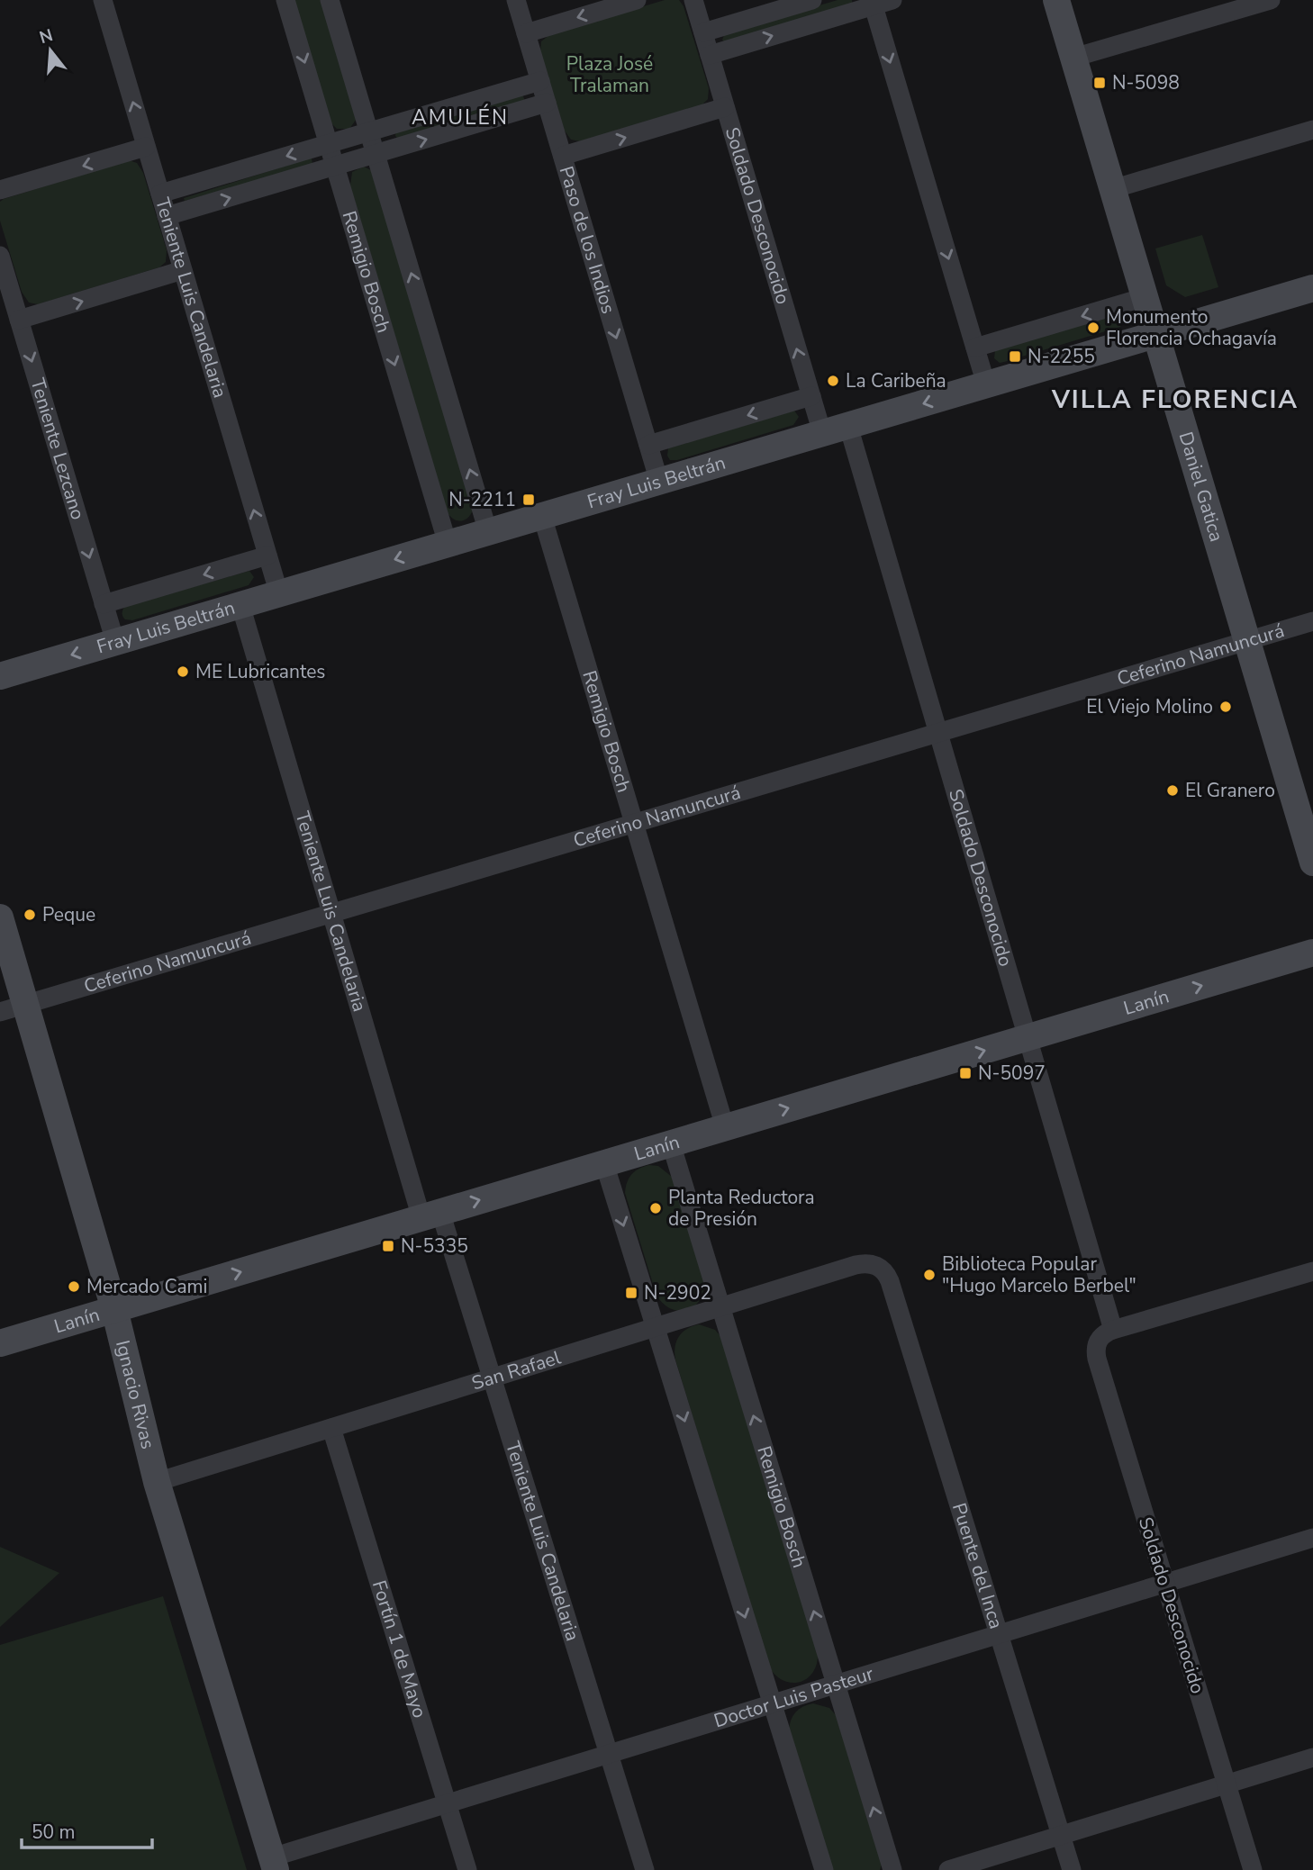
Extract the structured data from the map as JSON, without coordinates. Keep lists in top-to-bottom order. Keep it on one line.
{"streets":{"street":["Soldado Desconocido","Paso de los Indios","Remigio Bosch","Teniente Luis Candelaria","Teniente Lezcano","Fray Luis Beltrán","Daniel Gatica","Ceferino Namuncurá","Lanín","San Rafael","Ignacio Rivas","Puente del Inca","Fortín 1 de Mayo","Doctor Luis Pasteur"]},"crossings":[["Soldado Desconocido","Fray Luis Beltrán"],["Soldado Desconocido","Ceferino Namuncurá"],["Soldado Desconocido","Lanín"],["Soldado Desconocido","Doctor Luis Pasteur"],["Paso de los Indios","Fray Luis Beltrán"],["Remigio Bosch","Fray Luis Beltrán"],["Remigio Bosch","Ceferino Namuncurá"],["Remigio Bosch","Lanín"],["Remigio Bosch","San Rafael"],["Remigio Bosch","Doctor Luis Pasteur"],["Teniente Luis Candelaria","Fray Luis Beltrán"],["Teniente Luis Candelaria","Ceferino Namuncurá"],["Teniente Luis Candelaria","Lanín"],["Teniente Luis Candelaria","San Rafael"],["Teniente Luis Candelaria","Doctor Luis Pasteur"],["Teniente Lezcano","Fray Luis Beltrán"],["Fray Luis Beltrán","Daniel Gatica"],["Daniel Gatica","Ceferino Namuncurá"],["Ceferino Namuncurá","Ignacio Rivas"],["Lanín","Ignacio Rivas"],["San Rafael","Ignacio Rivas"],["San Rafael","Puente del Inca"],["San Rafael","Fortín 1 de Mayo"],["Ignacio Rivas","Doctor Luis Pasteur"],["Puente del Inca","Doctor Luis Pasteur"],["Fortín 1 de Mayo","Doctor Luis Pasteur"]],"one_way":["Paso de los Indios","Teniente Lezcano","Lanín"],"districts":["AMULÉN","VILLA FLORENCIA"],"parks":["Plaza José Tralaman"],"places":{"transit":["N-5098","N-2255","N-2211","N-5097","N-5335","N-2902"],"other":["Monumento Florencia Ochagavía","La Caribeña","ME Lubricantes","El Viejo Molino","El Granero","Peque","Planta Reductora de Presión","Biblioteca Popular \"Hugo Marcelo Berbel\"","Mercado Cami"]},"scale_bar":"50 m","north":"top"}
